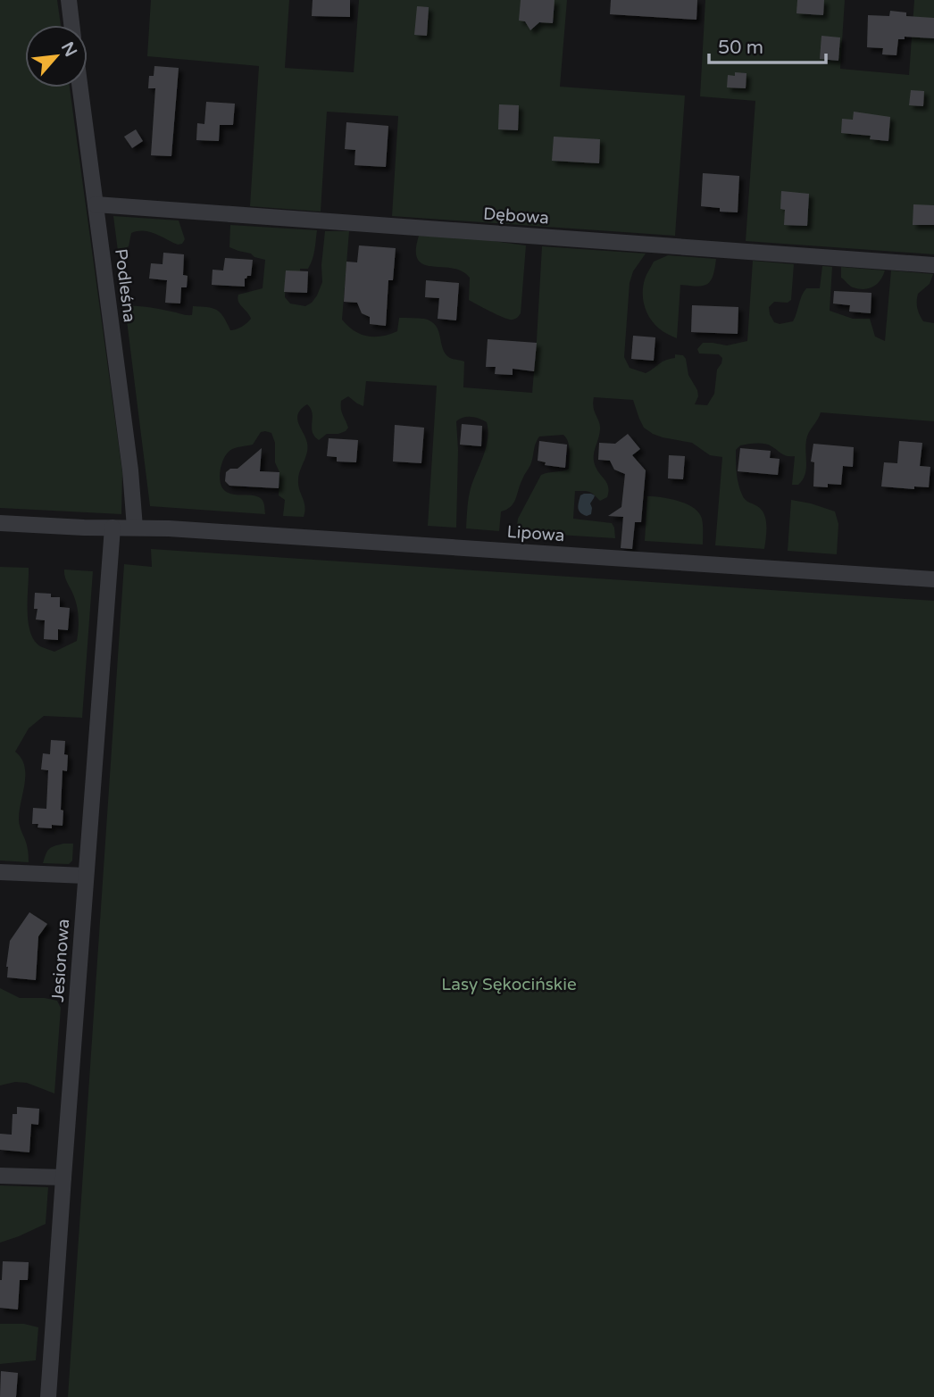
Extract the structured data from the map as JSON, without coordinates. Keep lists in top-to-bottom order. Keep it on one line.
{"streets":{"street":["Dębowa","Podleśna","Lipowa","Jesionowa"]},"crossings":[["Dębowa","Podleśna"],["Podleśna","Lipowa"],["Lipowa","Jesionowa"]],"parks":["Lasy Sękocińskie"],"scale_bar":"50 m","north":"top right"}
